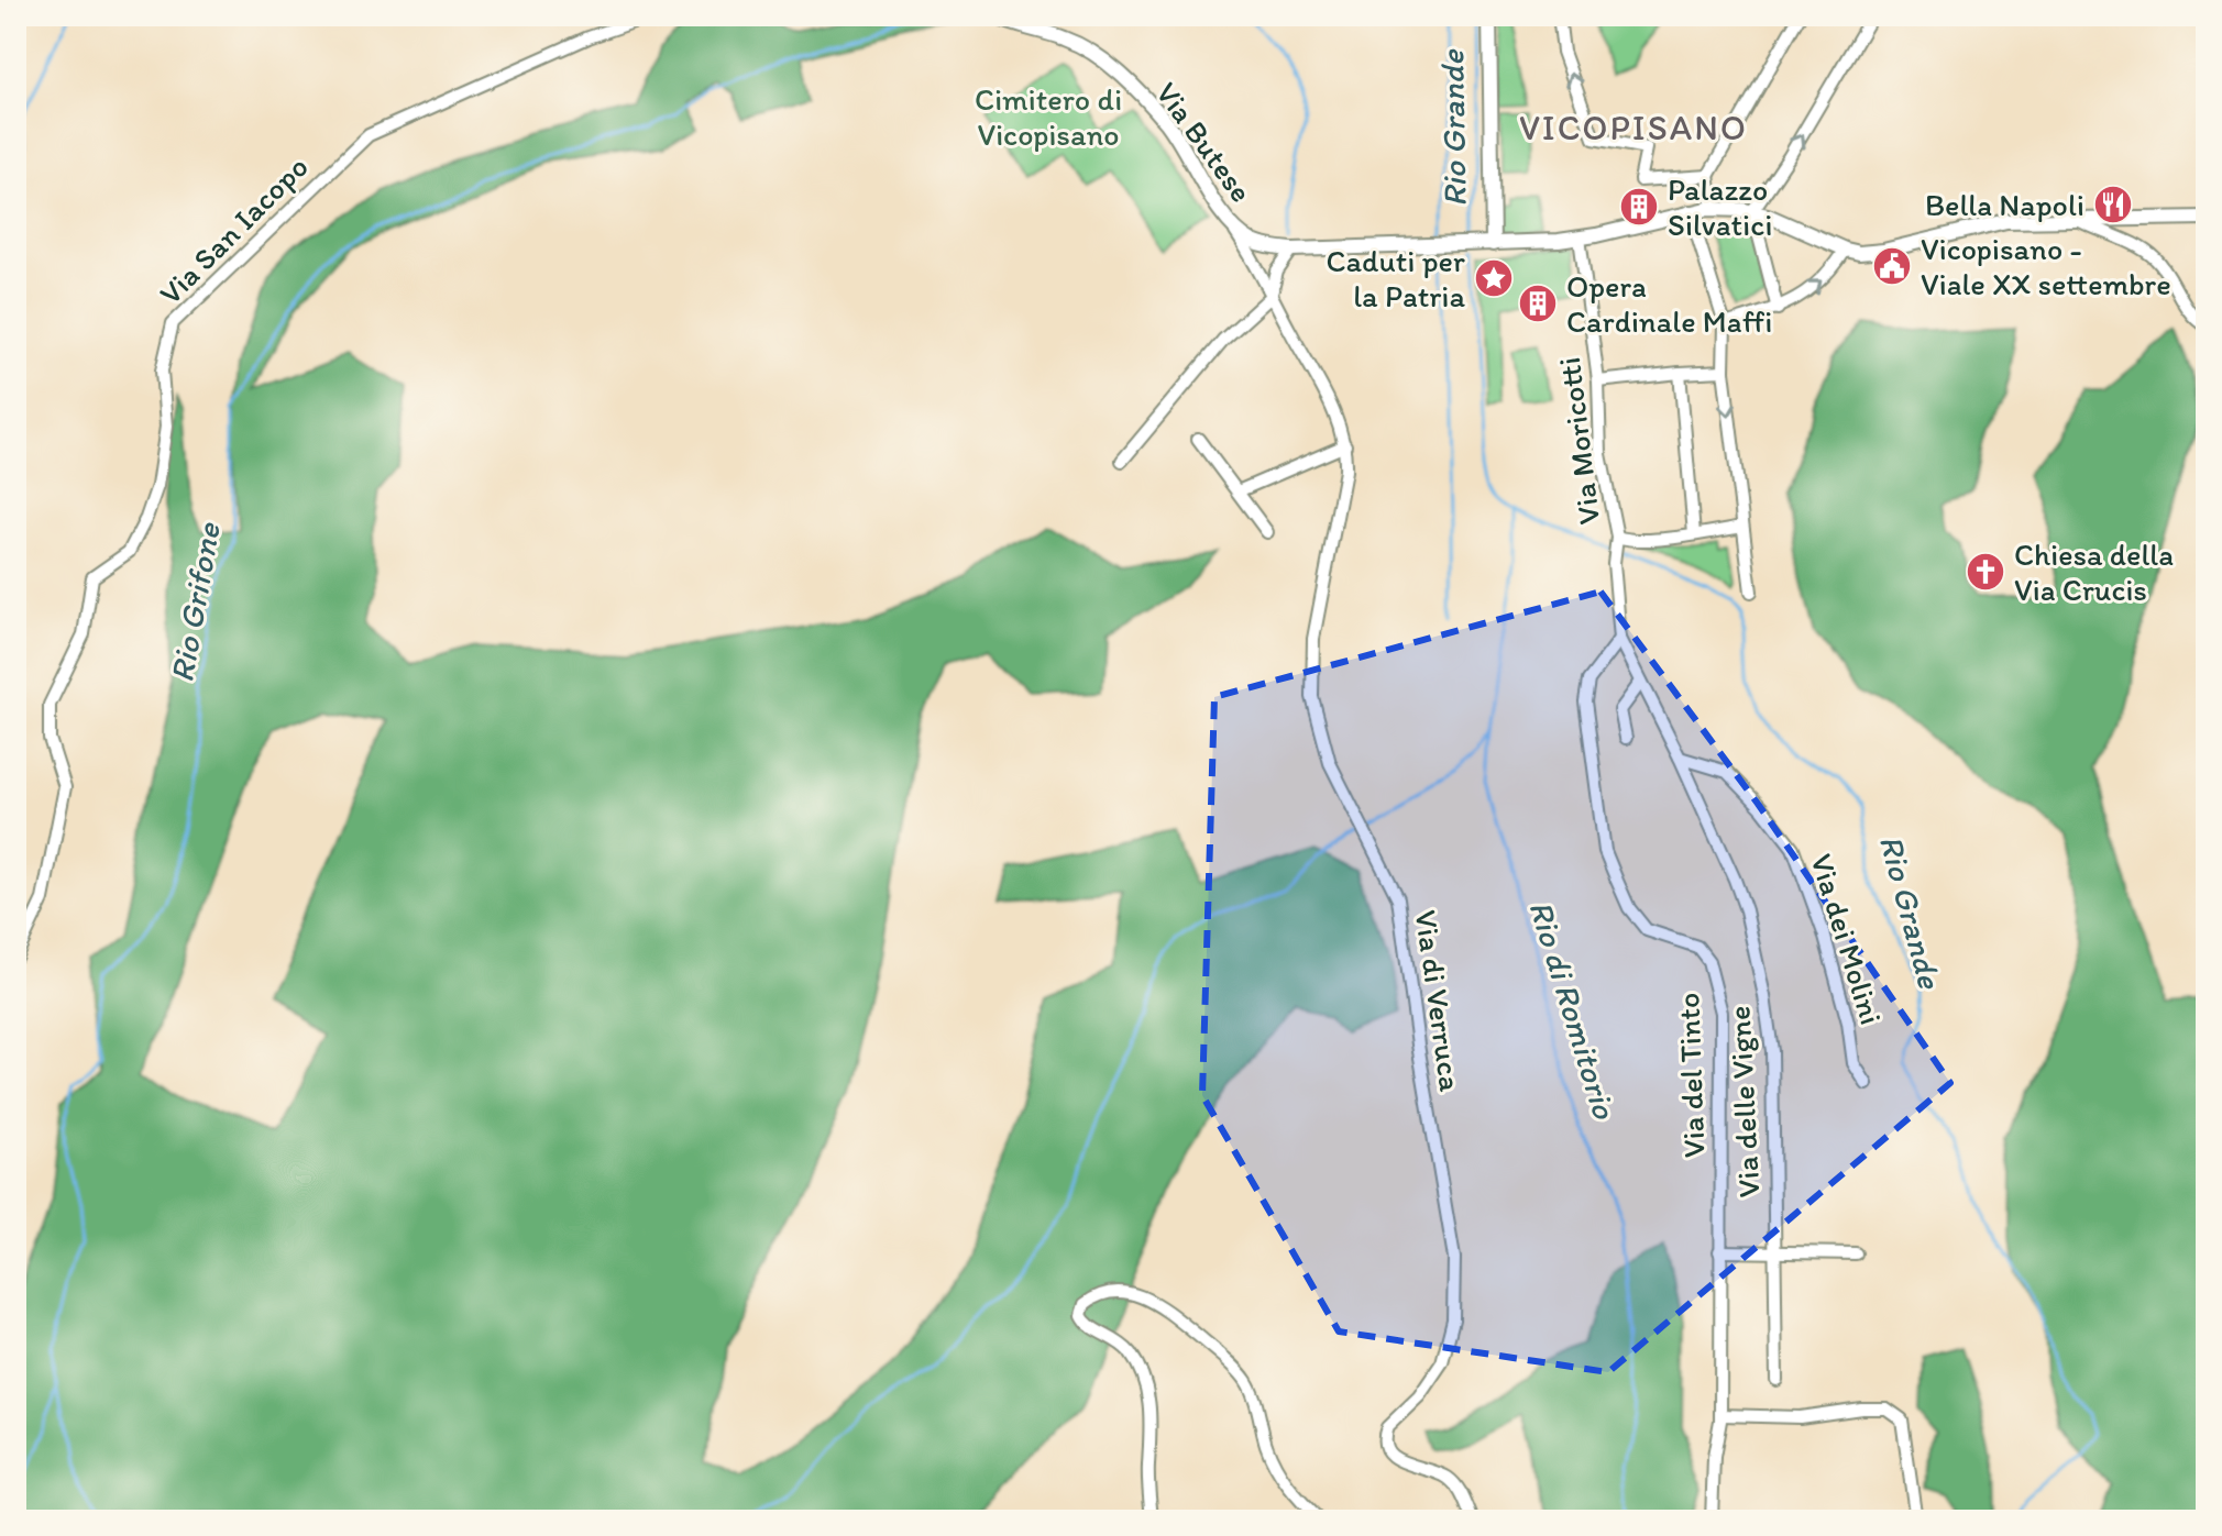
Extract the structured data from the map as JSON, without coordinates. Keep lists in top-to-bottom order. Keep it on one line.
{"streets":{"street":["Via Butese","Via San Iacopo","Via Moricotti","Via dei Molini","Via di Verruca","Via del Tinto","Via delle Vigne"]},"crossings":[["Via Butese","Via Moricotti"],["Via Butese","Via di Verruca"],["Via Moricotti","Via del Tinto"],["Via Moricotti","Via delle Vigne"],["Via dei Molini","Via delle Vigne"],["Via del Tinto","Via delle Vigne"]],"districts":["VICOPISANO"],"water":["Rio Grande","Rio Grifone","Rio di Romitorio"],"parks":["Cimitero di Vicopisano"],"places":{"restaurant":["Bella Napoli"],"building":["Palazzo Silvatici","Opera Cardinale Maffi"],"public building":["Vicopisano - Viale XX settembre"],"place":["Caduti per la Patria"],"church":["Chiesa della Via Crucis"]}}
